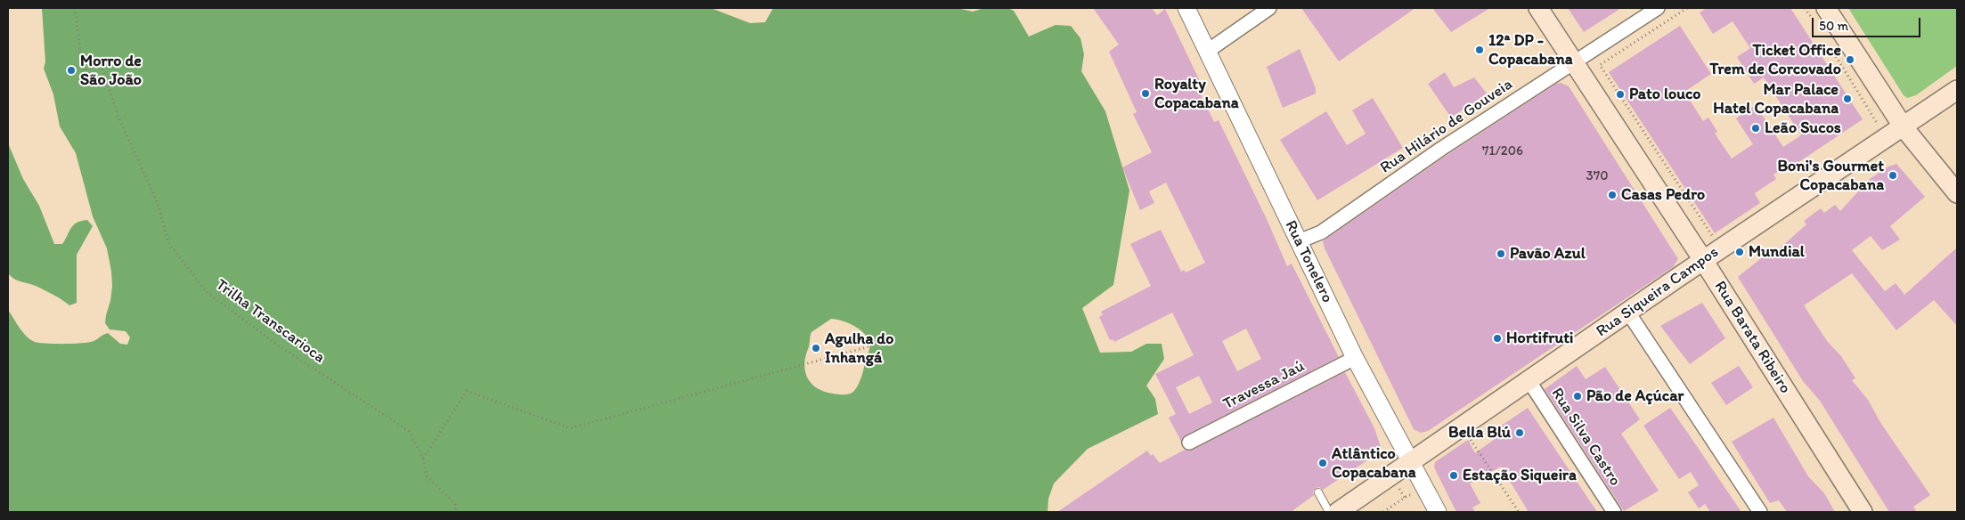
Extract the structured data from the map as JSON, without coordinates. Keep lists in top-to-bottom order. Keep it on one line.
{"streets":{"main road":["Rua Siqueira Campos","Rua Barata Ribeiro"],"street":["Rua Hilário de Gouveia","Rua Tonelero","Travessa Jaú","Rua Silva Castro"],"path":["Trilha Transcarioca"]},"crossings":[["Rua Hilário de Gouveia","Rua Tonelero"],["Rua Hilário de Gouveia","Rua Barata Ribeiro"],["Rua Tonelero","Rua Siqueira Campos"],["Rua Tonelero","Travessa Jaú"],["Rua Siqueira Campos","Rua Barata Ribeiro"],["Rua Siqueira Campos","Rua Silva Castro"]],"places":["12ª DP - Copacabana","Ticket Office Trem de Corcovado","Morro de São João","Royalty Copacabana","Pato louco","Mar Palace Hatel Copacabana","Leão Sucos","Boni's Gourmet Copacabana","Casas Pedro","Mundial","Pavão Azul","Hortifruti","Agulha do Inhangá","Pão de Açúcar","Bella Blú","Atlântico Copacabana","Estação Siqueira"],"house_numbers":["71/206","370"],"scale_bar":"50 m"}
